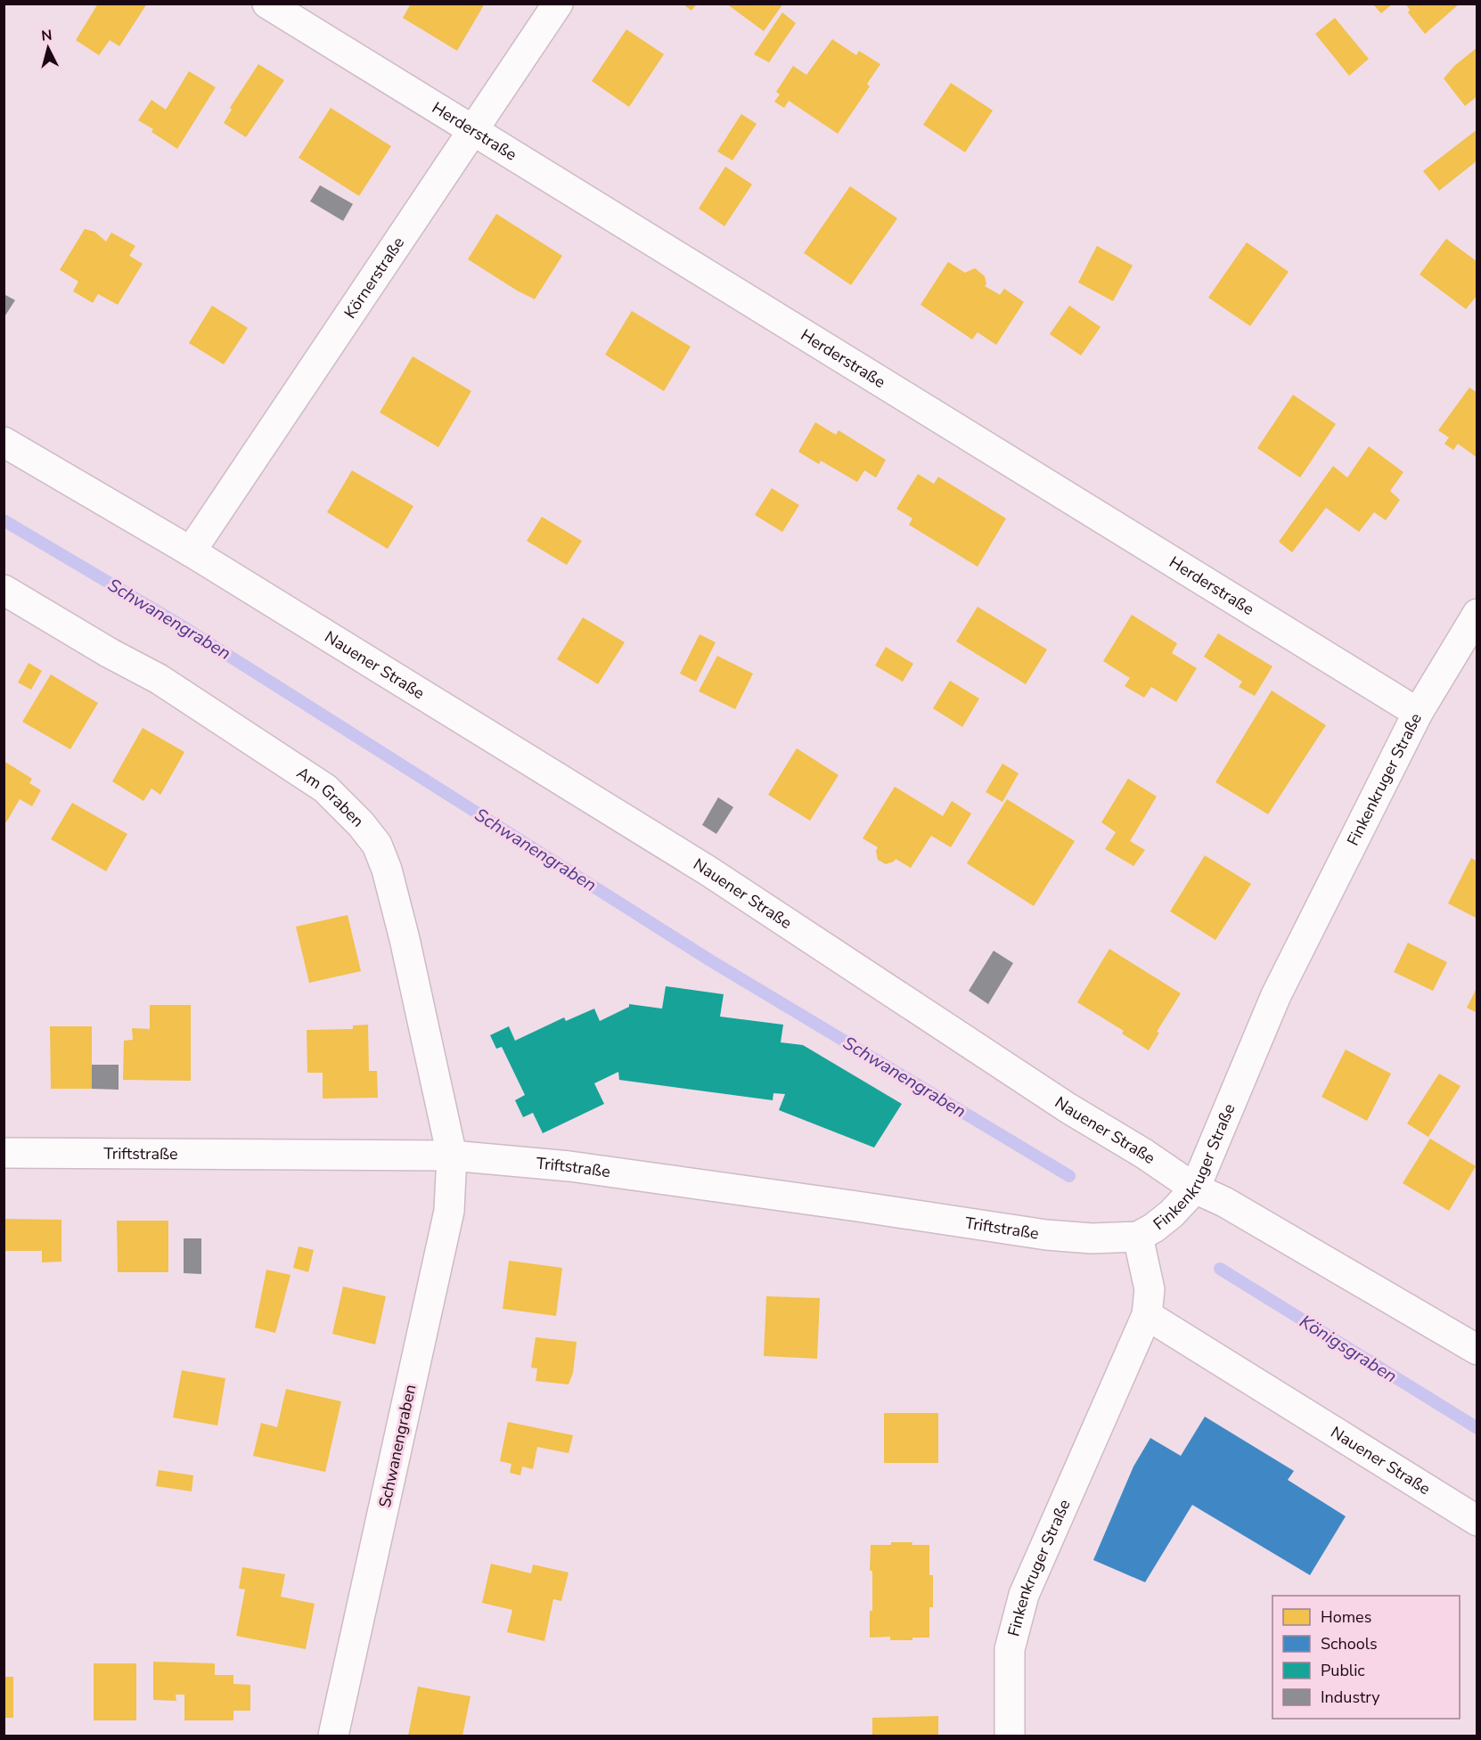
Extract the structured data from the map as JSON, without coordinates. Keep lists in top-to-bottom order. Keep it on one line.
{"streets":{"street":["Herderstraße","Körnerstraße","Nauener Straße","Finkenkruger Straße","Am Graben","Triftstraße","Schwanengraben"]},"crossings":[["Herderstraße","Körnerstraße"],["Herderstraße","Finkenkruger Straße"],["Körnerstraße","Nauener Straße"],["Nauener Straße","Finkenkruger Straße"],["Finkenkruger Straße","Triftstraße"],["Am Graben","Triftstraße"],["Am Graben","Schwanengraben"],["Triftstraße","Schwanengraben"]],"water":["Schwanengraben","Königsgraben"],"legend":["Homes","Schools","Public","Industry"],"north":"top"}
